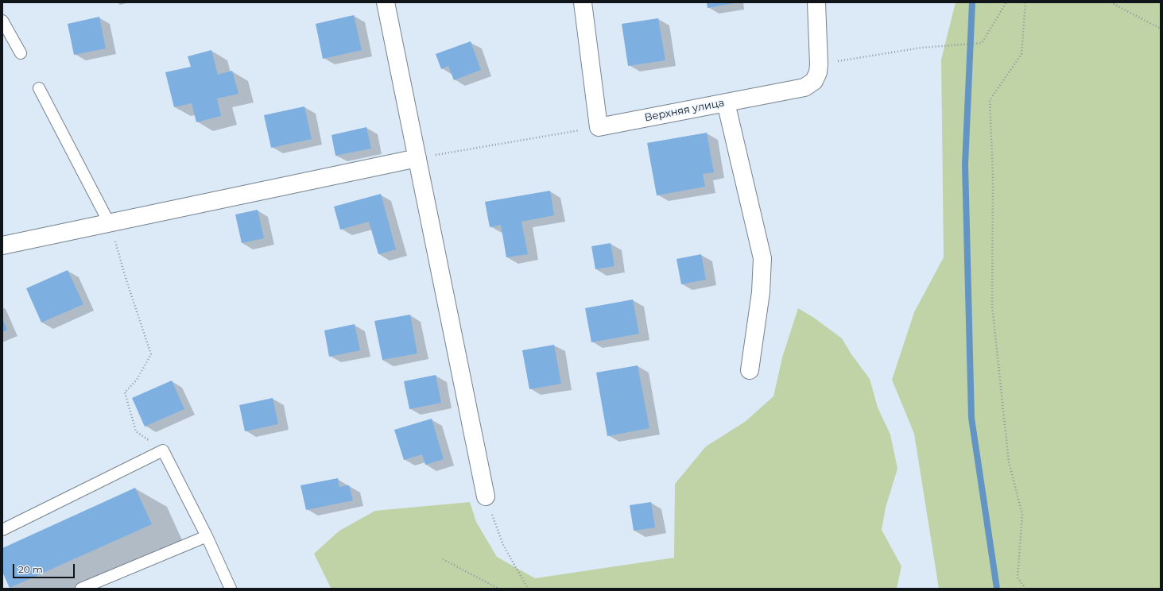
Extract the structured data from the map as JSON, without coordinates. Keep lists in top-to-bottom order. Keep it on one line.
{"streets":{"street":["Верхняя улица"]},"scale_bar":"20 m"}
